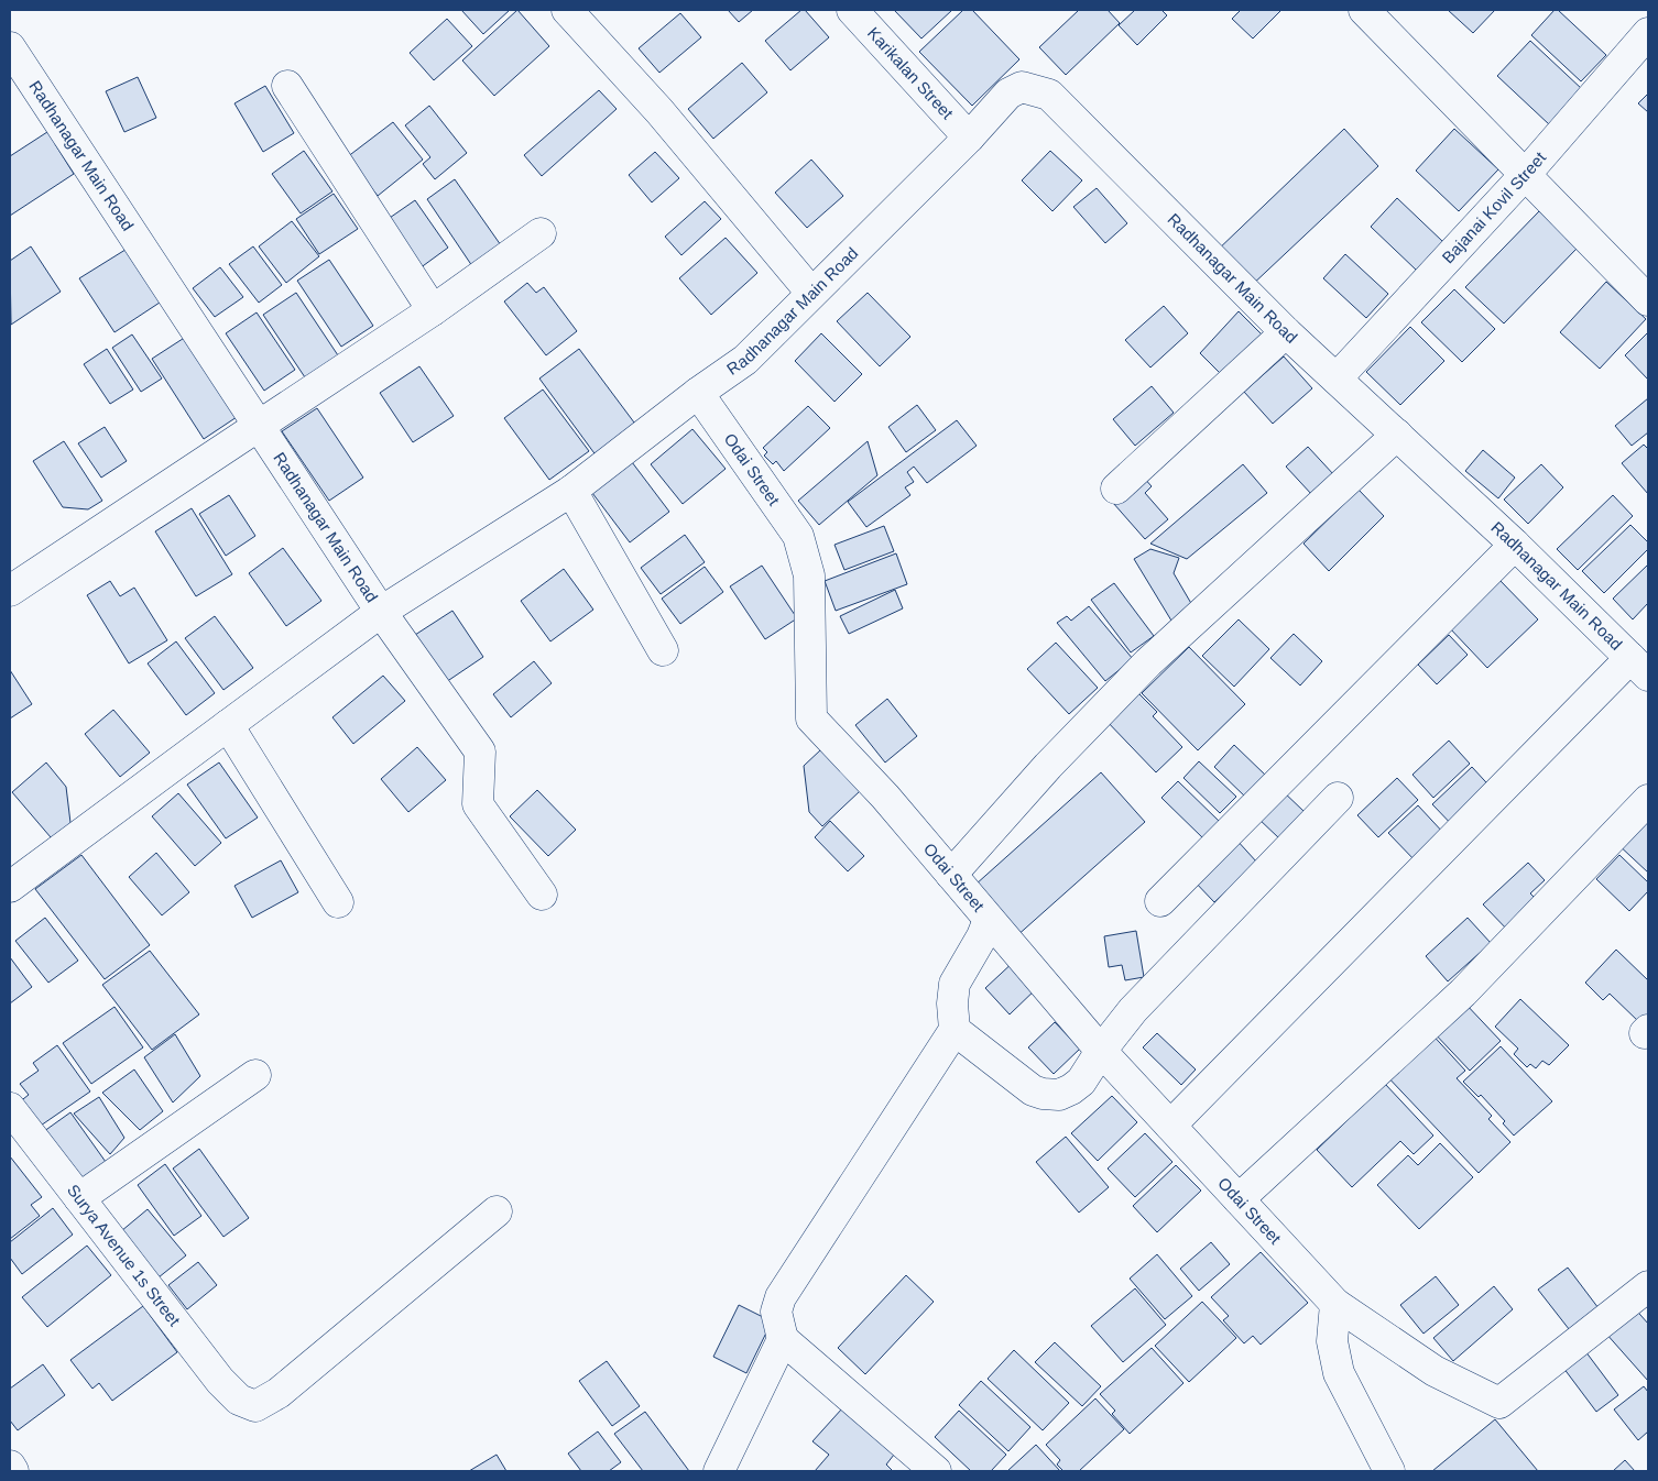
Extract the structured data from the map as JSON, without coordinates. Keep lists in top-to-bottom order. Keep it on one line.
{"streets":{"street":["Karikalan Street","Radhanagar Main Road","Bajanai Kovil Street","Odai Street","Surya Avenue 1s Street"]},"crossings":[["Karikalan Street","Radhanagar Main Road"],["Radhanagar Main Road","Bajanai Kovil Street"],["Radhanagar Main Road","Odai Street"]]}
